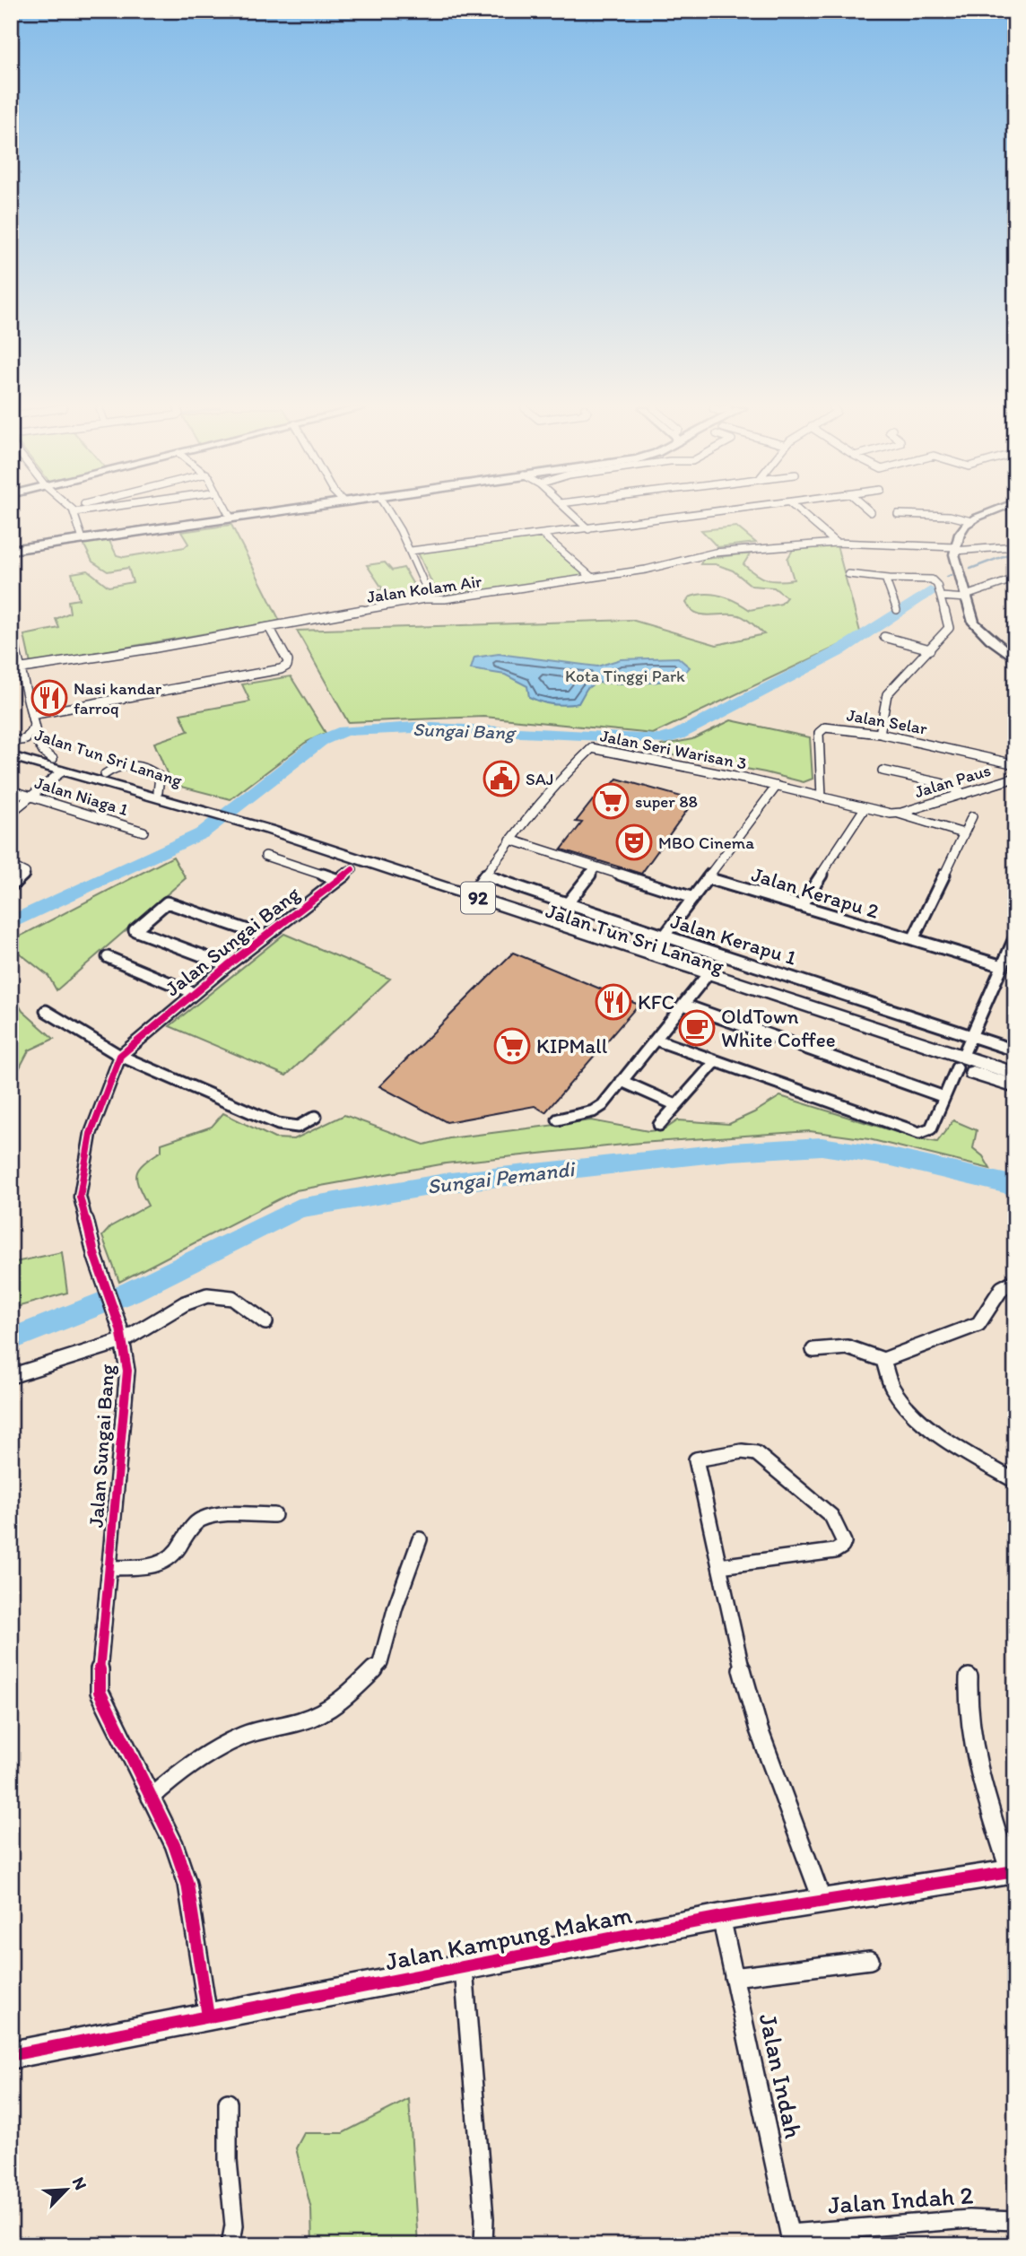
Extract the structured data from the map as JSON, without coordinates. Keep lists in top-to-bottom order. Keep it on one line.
{"streets":{"main road":["Jalan Tun Sri Lanang","92"],"street":["Jalan Kolam Air","Jalan Selar","Jalan Seri Warisan 3","Jalan Paus","Jalan Niaga 1","Jalan Kerapu 2","Jalan Kerapu 1","Jalan Sungai Bang","Jalan Kampung Makam","Jalan Indah","Jalan Indah 2"]},"crossings":[["Jalan Selar","Jalan Seri Warisan 3"],["Jalan Seri Warisan 3","Jalan Tun Sri Lanang"],["Jalan Seri Warisan 3","Jalan Paus"],["Jalan Seri Warisan 3","Jalan Kerapu 1"],["Jalan Tun Sri Lanang","Jalan Sungai Bang"],["Jalan Sungai Bang","Jalan Kampung Makam"],["Jalan Kampung Makam","Jalan Indah"],["Jalan Indah","Jalan Indah 2"]],"water":["Sungai Bang","Sungai Pemandi"],"parks":["Kota Tinggi Park"],"places":{"restaurant":["Nasi kandar farroq","KFC"],"public building":["SAJ"],"supermarket":["super 88","KIPMall"],"theatre":["MBO Cinema"],"cafe":["OldTown White Coffee"]},"north":"top right"}
